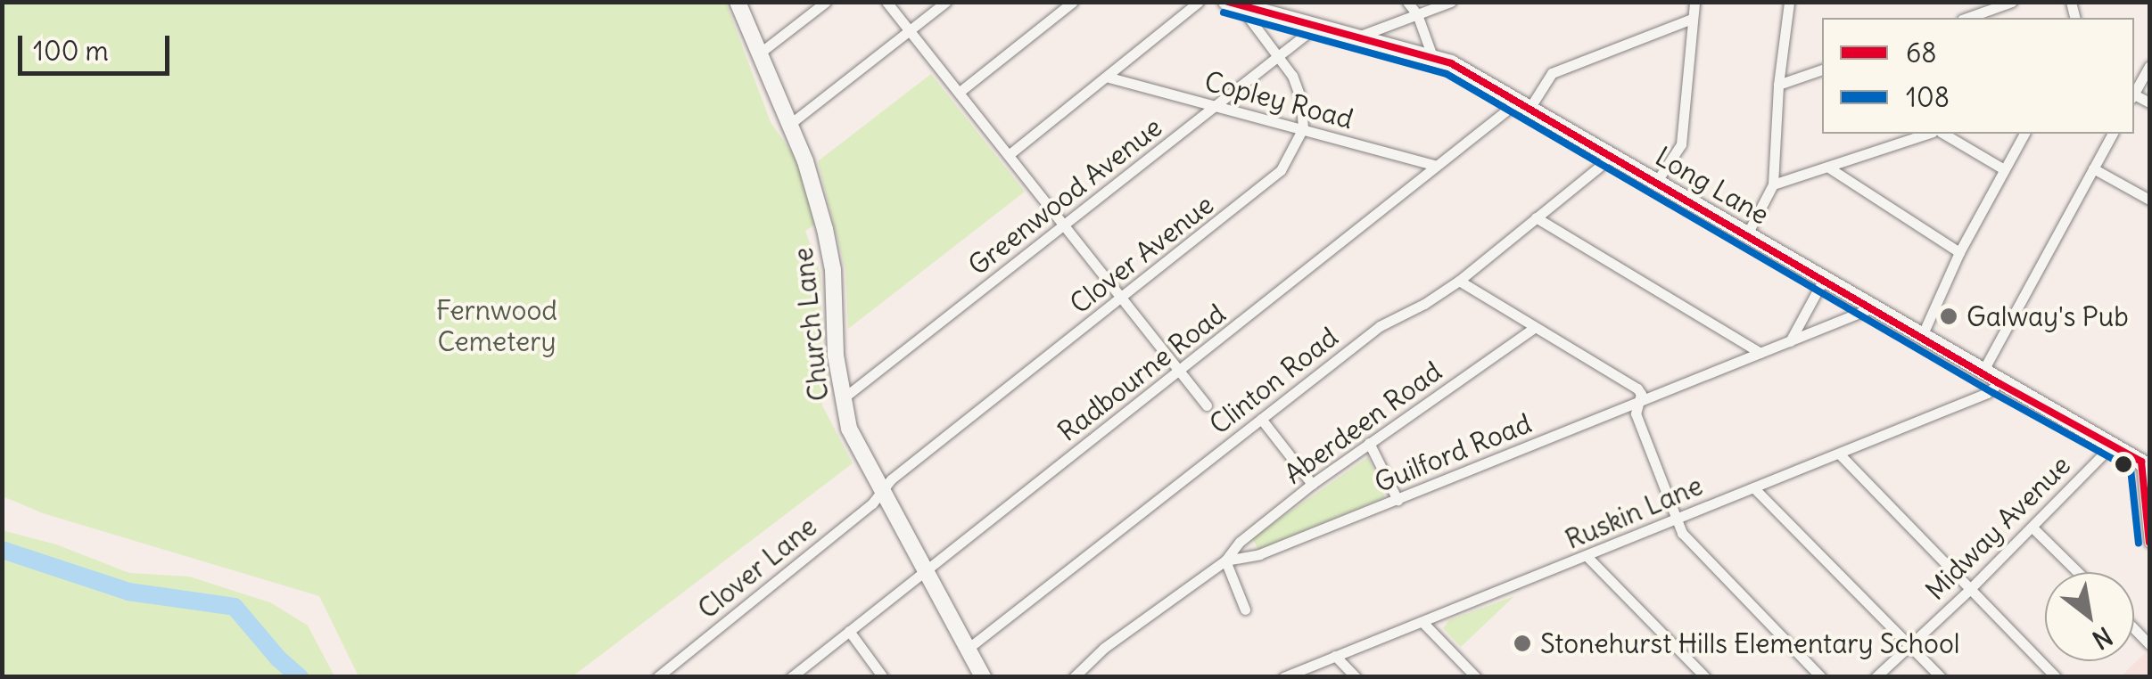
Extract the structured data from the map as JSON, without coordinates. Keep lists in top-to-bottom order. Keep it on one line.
{"streets":{"street":["Copley Road","Long Lane","Greenwood Avenue","Clover Avenue","Church Lane","Radbourne Road","Clinton Road","Aberdeen Road","Guilford Road","Ruskin Lane","Midway Avenue","Clover Lane"]},"crossings":[["Copley Road","Greenwood Avenue"],["Copley Road","Clover Avenue"],["Copley Road","Radbourne Road"],["Long Lane","Greenwood Avenue"],["Long Lane","Radbourne Road"],["Long Lane","Clinton Road"],["Long Lane","Guilford Road"],["Long Lane","Ruskin Lane"],["Long Lane","Midway Avenue"],["Greenwood Avenue","Church Lane"],["Clover Avenue","Church Lane"],["Clover Avenue","Clover Lane"],["Church Lane","Radbourne Road"],["Church Lane","Clinton Road"],["Church Lane","Clover Lane"],["Aberdeen Road","Guilford Road"]],"parks":["Fernwood Cemetery"],"places":["Galway's Pub","Stonehurst Hills Elementary School"],"lines":["transit line 68","transit line 108"],"legend":["68","108"],"scale_bar":"100 m","north":"bottom right"}
